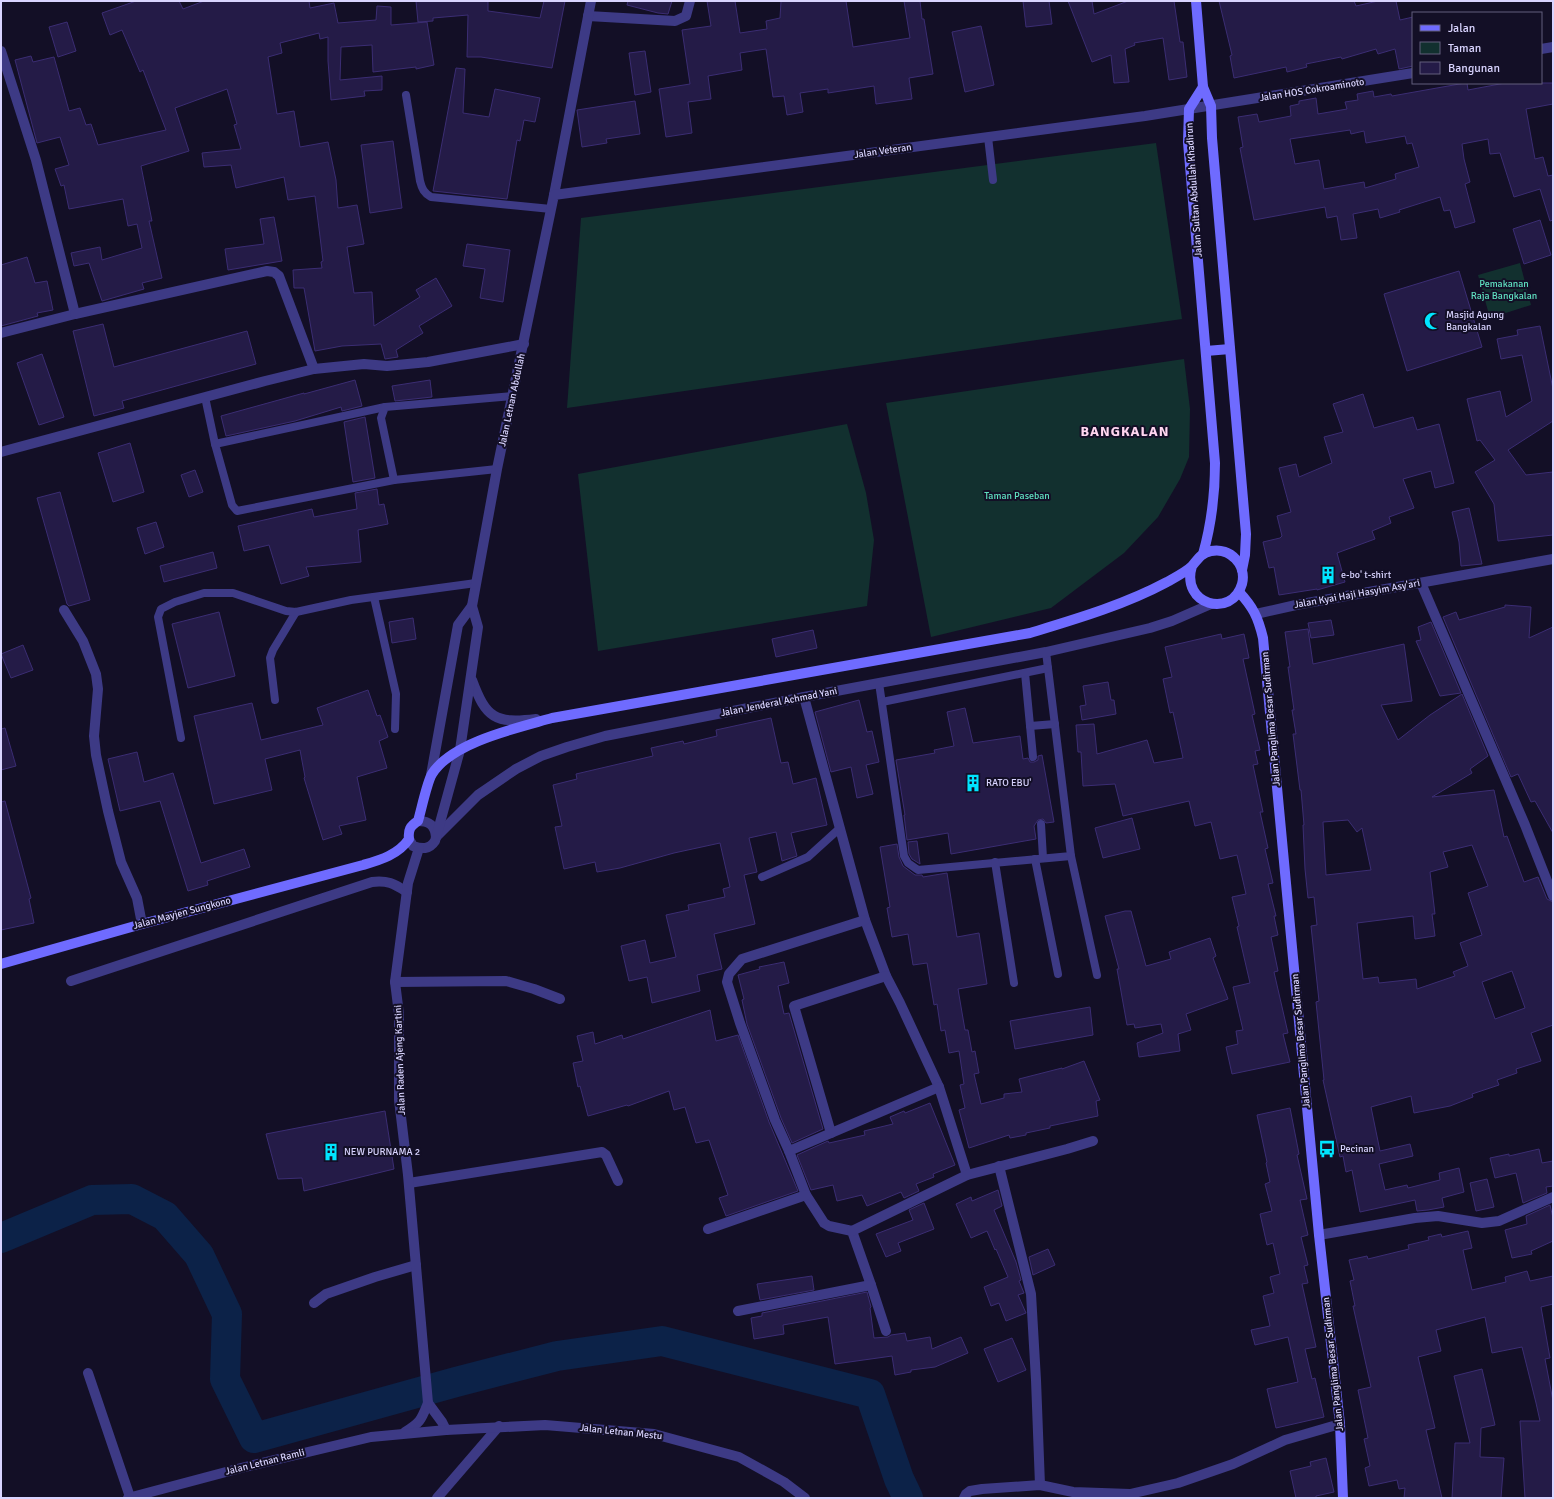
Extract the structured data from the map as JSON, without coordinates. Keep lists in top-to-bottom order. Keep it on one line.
{"streets":{"main road":["Jalan Sultan Abdullah Khadirun","Jalan Panglima Besar Sudirman","Jalan Mayjen Sungkono"],"street":["Jalan HOS Cokroaminoto","Jalan Veteran","Jalan Letnan Abdullah","Jalan Kyai Haji Hasyim Asy'ari","Jalan Jenderal Achmad Yani","Jalan Raden Ajeng Kartini","Jalan Letnan Mestu","Jalan Letnan Ramli"]},"crossings":[["Jalan HOS Cokroaminoto","Jalan Veteran"],["Jalan Veteran","Jalan Sultan Abdullah Khadirun"],["Jalan Veteran","Jalan Letnan Abdullah"],["Jalan Sultan Abdullah Khadirun","Jalan Jenderal Achmad Yani"],["Jalan Sultan Abdullah Khadirun","Jalan Panglima Besar Sudirman"],["Jalan Letnan Abdullah","Jalan Jenderal Achmad Yani"],["Jalan Letnan Abdullah","Jalan Mayjen Sungkono"],["Jalan Letnan Abdullah","Jalan Raden Ajeng Kartini"],["Jalan Kyai Haji Hasyim Asy'ari","Jalan Panglima Besar Sudirman"],["Jalan Jenderal Achmad Yani","Jalan Panglima Besar Sudirman"],["Jalan Jenderal Achmad Yani","Jalan Mayjen Sungkono"],["Jalan Jenderal Achmad Yani","Jalan Raden Ajeng Kartini"],["Jalan Mayjen Sungkono","Jalan Raden Ajeng Kartini"],["Jalan Letnan Mestu","Jalan Letnan Ramli"]],"districts":["BANGKALAN"],"parks":["Pemakanan Raja Bangkalan","Taman Paseban"],"places":{"mosque":["Masjid Agung Bangkalan"],"building":["e-bo' t-shirt","RATO EBU'","NEW PURNAMA 2"],"bus stop":["Pecinan"]},"legend":["Jalan","Taman","Bangunan"]}
